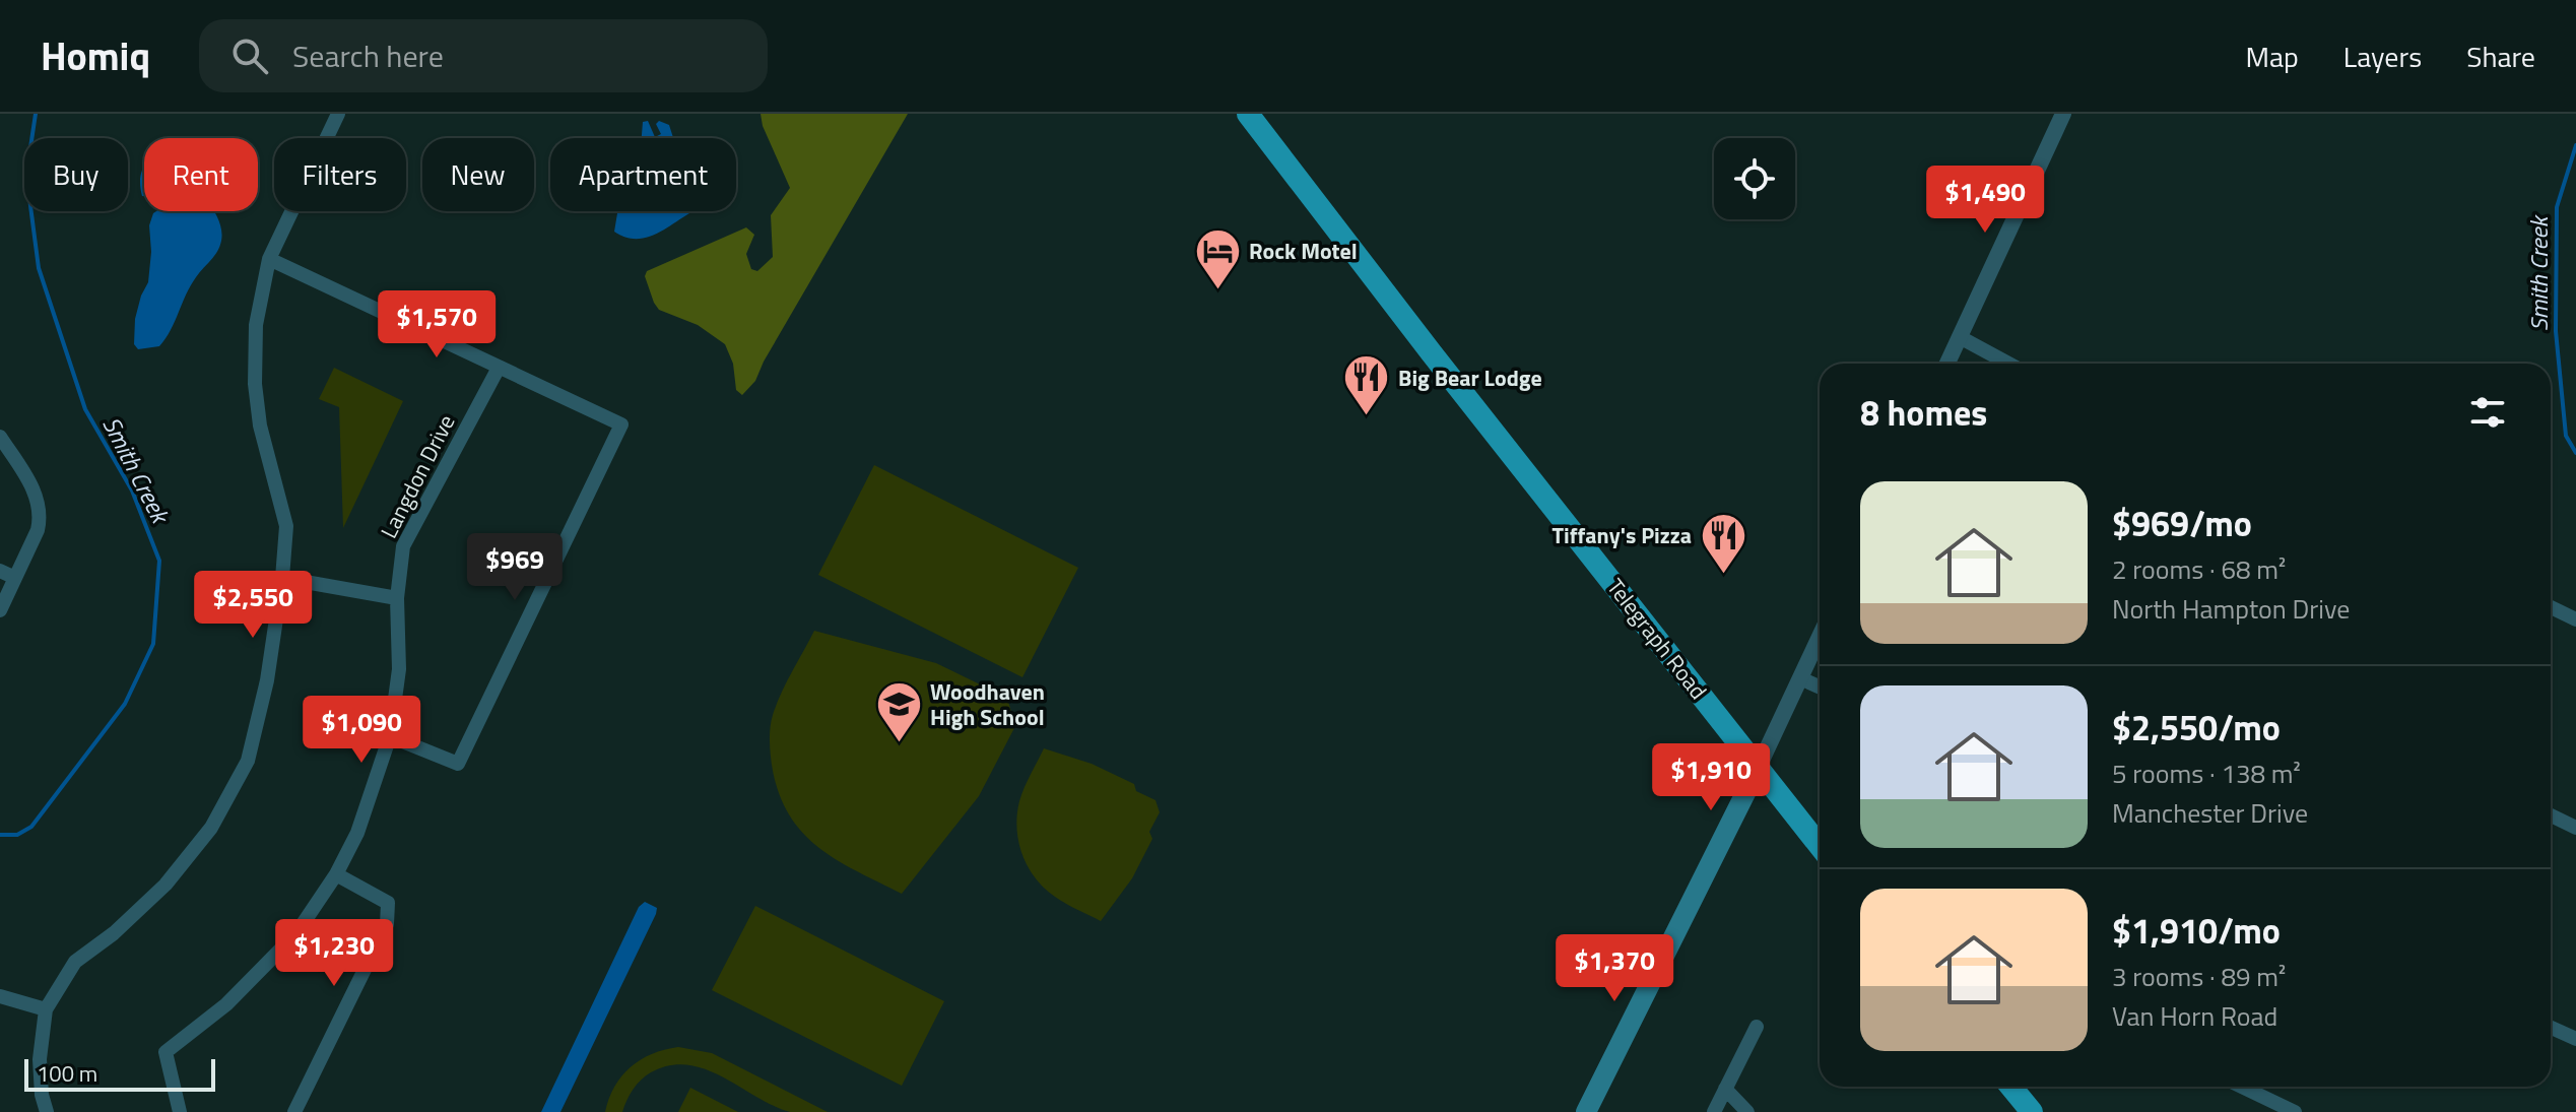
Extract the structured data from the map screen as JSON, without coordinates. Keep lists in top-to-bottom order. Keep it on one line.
{"streets":{"main road":["Telegraph Road"],"street":["Langdon Drive"]},"water":["Smith Creek"],"places":{"hotel":["Rock Motel"],"restaurant":["Big Bear Lodge","Tiffany's Pizza"],"school or university":["Woodhaven High School"]},"scale_bar":"100 m","page":{"header":"Homiq","search":"Search here","nav":["Map","Layers","Share"],"chip":["Buy","Rent","Filters","New","Apartment"],"price":["$1,490","$1,570","$969","$2,550","$1,090","$1,910","$1,230","$1,370"],"heading":"8 homes","list":[{"name":"$969/mo","note":"2 rooms · 68 m² · North Hampton Drive"},{"name":"$2,550/mo","note":"5 rooms · 138 m² · Manchester Drive"},{"name":"$1,910/mo","note":"3 rooms · 89 m² · Van Horn Road"}],"scale":"100 m"}}
